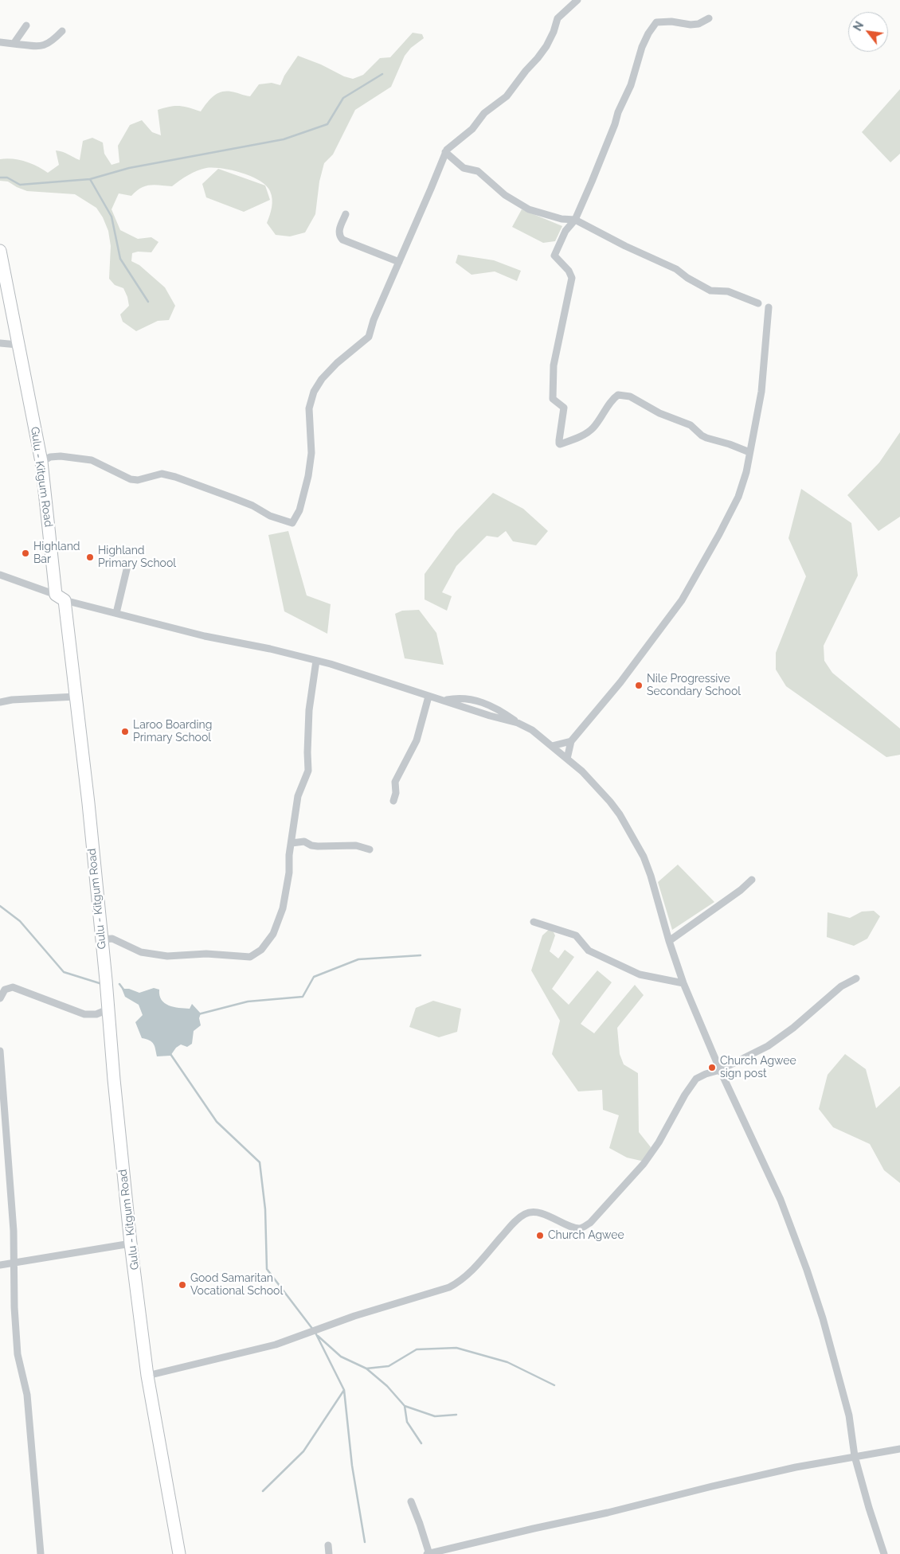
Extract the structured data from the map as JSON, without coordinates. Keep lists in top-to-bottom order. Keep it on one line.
{"streets":{"main road":["Gulu - Kitgum Road"]},"places":["Highland Bar","Highland Primary School","Nile Progressive Secondary School","Laroo Boarding Primary School","Church Agwee sign post","Church Agwee","Good Samaritan Vocational School"],"north":"top left"}
